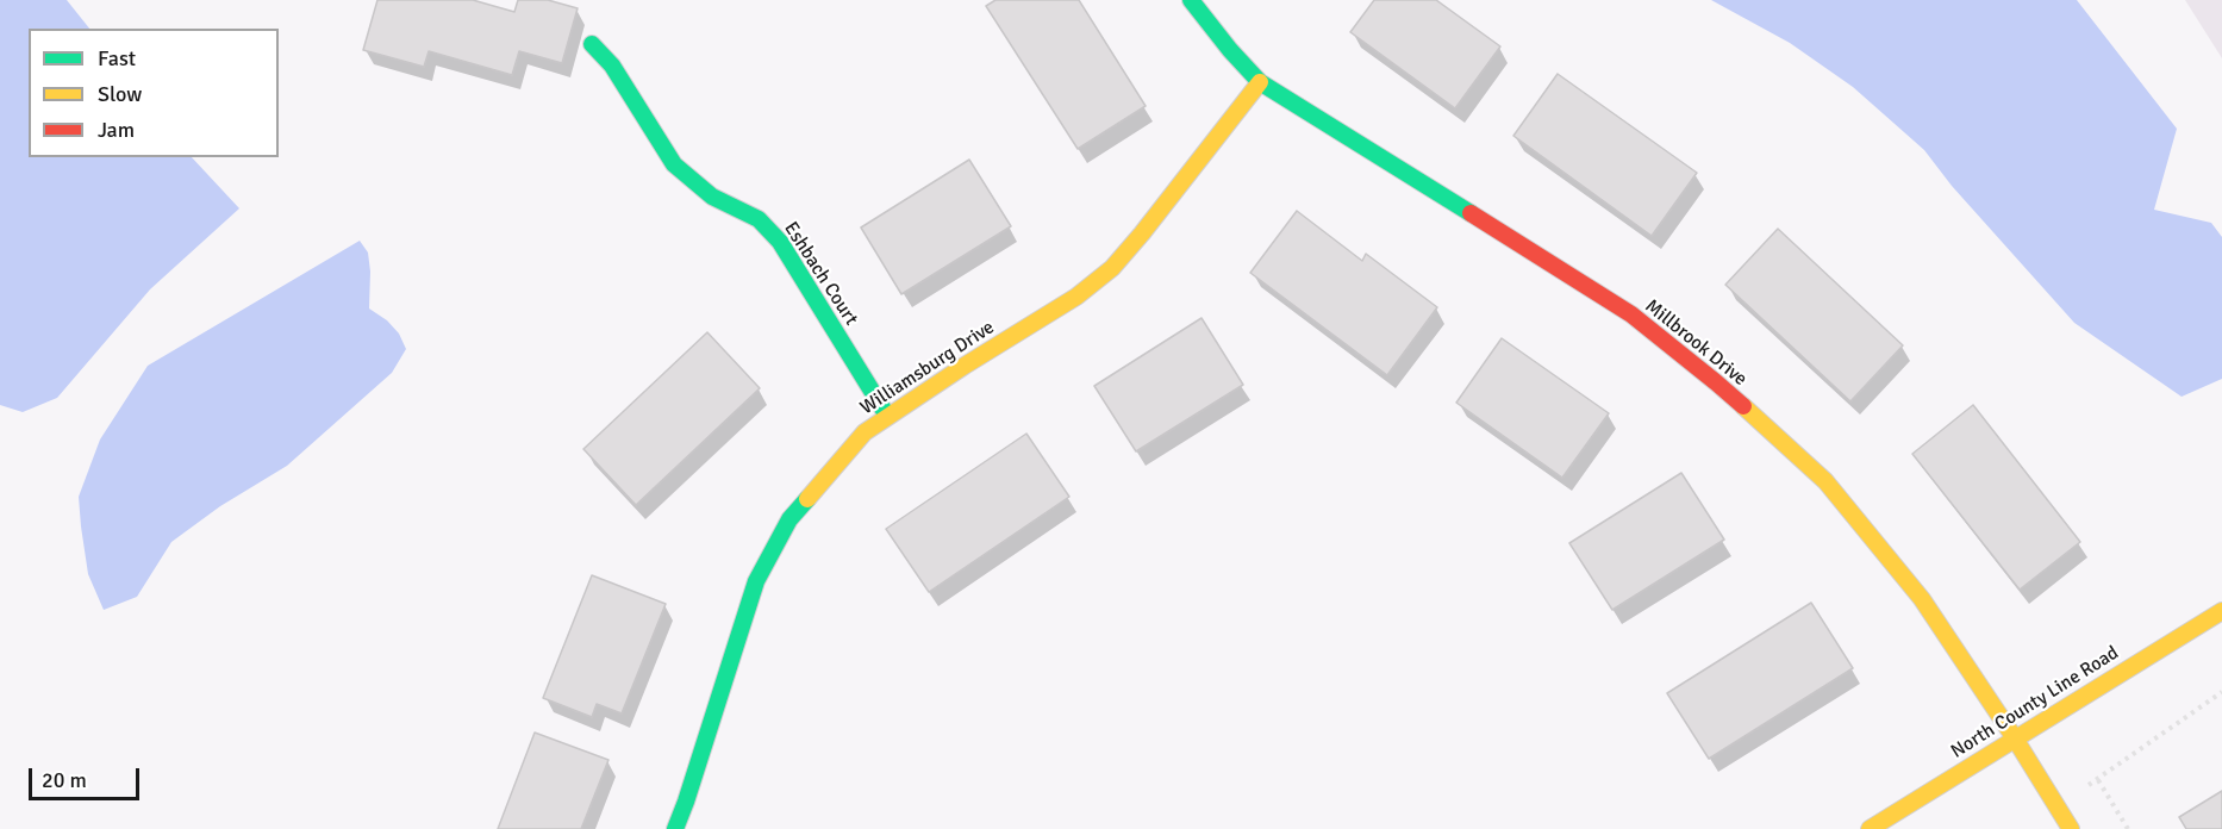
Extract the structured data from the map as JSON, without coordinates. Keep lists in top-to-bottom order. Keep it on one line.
{"streets":{"street":["Eshbach Court","Millbrook Drive","Williamsburg Drive","North County Line Road"]},"crossings":[["Eshbach Court","Williamsburg Drive"],["Millbrook Drive","Williamsburg Drive"],["Millbrook Drive","North County Line Road"]],"legend":["Fast","Slow","Jam"],"scale_bar":"20 m"}
